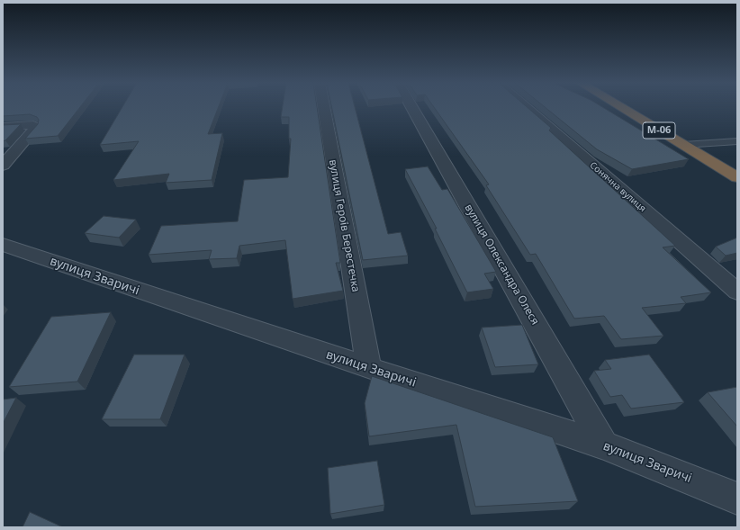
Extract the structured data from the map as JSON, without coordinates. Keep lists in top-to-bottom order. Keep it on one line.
{"streets":{"highway":["М-06"],"street":["Сонячна вулиця","вулиця Героїв Берестечка","вулиця Олександра Олеся","вулиця Зваричі"]},"crossings":[["вулиця Героїв Берестечка","вулиця Зваричі"],["вулиця Олександра Олеся","вулиця Зваричі"]]}
